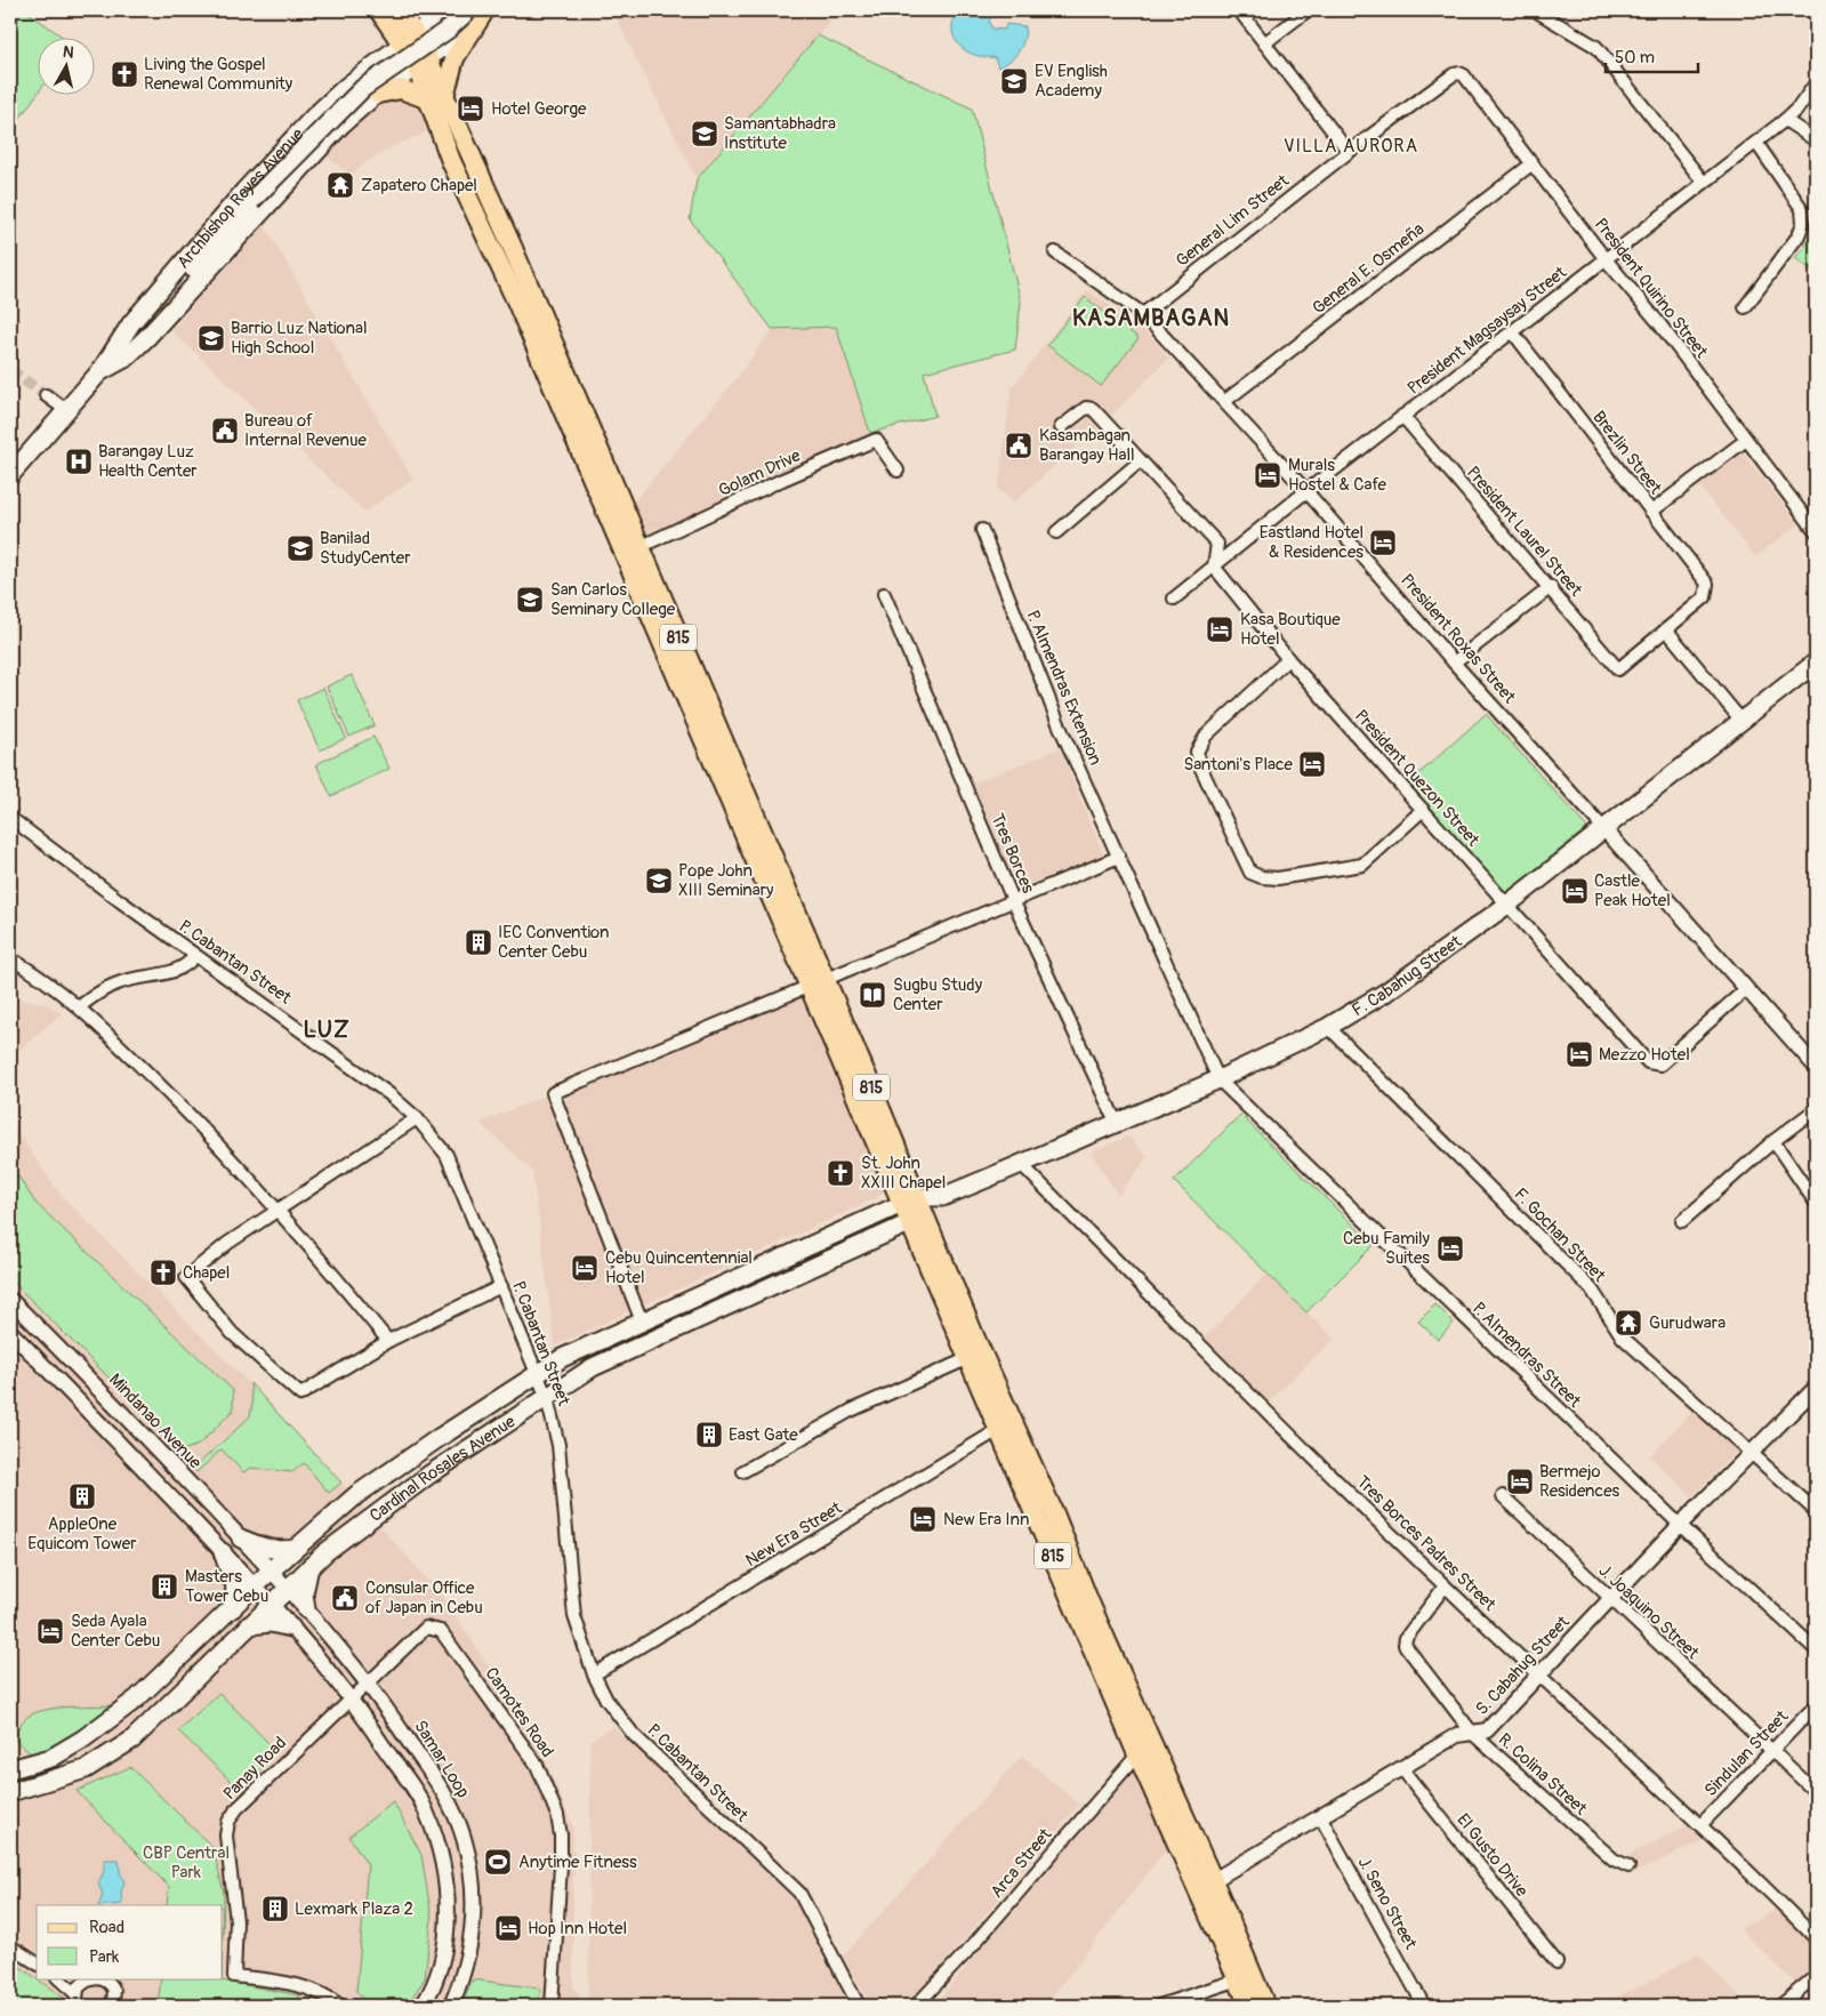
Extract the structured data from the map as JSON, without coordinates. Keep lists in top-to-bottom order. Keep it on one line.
{"streets":{"main road":["Archbishop Reyes Avenue","815","F. Cabahug Street","Cardinal Rosales Avenue"],"street":["General Lim Street","General E. Osmeña","President Quirino Street","President Magsaysay Street","Brezlin Street","Golam Drive","President Laurel Street","President Roxas Street","P. Almendras Extension","President Quezon Street","Tres Borces","P. Cabantan Street","F. Gochan Street","P. Almendras Street","Mindanao Avenue","New Era Street","Tres Borces Padres Street","J. Joaquino Street","S. Cabahug Street","Camotes Road","Sindulan Street","Samar Loop","Panay Road","R. Colina Street","El Gusto Drive","Arca Street","J. Seno Street"]},"crossings":[["Archbishop Reyes Avenue","815"],["General Lim Street","President Quirino Street"],["General Lim Street","President Roxas Street"],["General E. Osmeña","President Quirino Street"],["General E. Osmeña","President Roxas Street"],["President Quirino Street","President Magsaysay Street"],["President Magsaysay Street","Brezlin Street"],["President Magsaysay Street","President Laurel Street"],["President Magsaysay Street","President Roxas Street"],["President Magsaysay Street","President Quezon Street"],["Brezlin Street","President Laurel Street"],["Golam Drive","815"],["815","F. Cabahug Street"],["815","Cardinal Rosales Avenue"],["815","New Era Street"],["815","S. Cabahug Street"],["815","Arca Street"],["President Roxas Street","President Quezon Street"],["President Roxas Street","F. Cabahug Street"],["P. Almendras Extension","F. Cabahug Street"],["P. Almendras Extension","P. Almendras Street"],["President Quezon Street","F. Cabahug Street"],["Tres Borces","F. Cabahug Street"],["P. Cabantan Street","Cardinal Rosales Avenue"],["P. Cabantan Street","New Era Street"],["F. Cabahug Street","F. Gochan Street"],["F. Cabahug Street","P. Almendras Street"],["F. Cabahug Street","Cardinal Rosales Avenue"],["F. Cabahug Street","Tres Borces Padres Street"],["F. Gochan Street","S. Cabahug Street"],["P. Almendras Street","S. Cabahug Street"],["Mindanao Avenue","Cardinal Rosales Avenue"],["Mindanao Avenue","Samar Loop"],["Cardinal Rosales Avenue","Samar Loop"],["Tres Borces Padres Street","S. Cabahug Street"],["Tres Borces Padres Street","Sindulan Street"],["Tres Borces Padres Street","R. Colina Street"],["J. Joaquino Street","S. Cabahug Street"],["J. Joaquino Street","Sindulan Street"],["S. Cabahug Street","R. Colina Street"],["S. Cabahug Street","El Gusto Drive"],["S. Cabahug Street","J. Seno Street"],["Camotes Road","Samar Loop"],["Camotes Road","Panay Road"]],"districts":["VILLA AURORA","KASAMBAGAN","LUZ"],"parks":["CBP Central Park"],"places":{"church":["Living the Gospel Renewal Community","St. John XXIII Chapel","Chapel"],"school or university":["EV English Academy","Samantabhadra Institute","Barrio Luz National High School","Banilad StudyCenter","San Carlos Seminary College","Pope John XIII Seminary"],"hotel":["Hotel George","Murals Hostel & Cafe","Eastland Hotel & Residences","Kasa Boutique Hotel","Santoni's Place","Castle Peak Hotel","Mezzo Hotel","Cebu Family Suites","Cebu Quincentennial Hotel","Bermejo Residences","New Era Inn","Seda Ayala Center Cebu","Hop Inn Hotel"],"temple":["Zapatero Chapel","Gurudwara"],"public building":["Bureau of Internal Revenue","Kasambagan Barangay Hall","Consular Office of Japan in Cebu"],"hospital":["Barangay Luz Health Center"],"building":["IEC Convention Center Cebu","East Gate","AppleOne Equicom Tower","Masters Tower Cebu","Lexmark Plaza 2"],"library":["Sugbu Study Center"],"sports":["Anytime Fitness"]},"legend":["Road","Park"],"scale_bar":"50 m","north":"top"}
